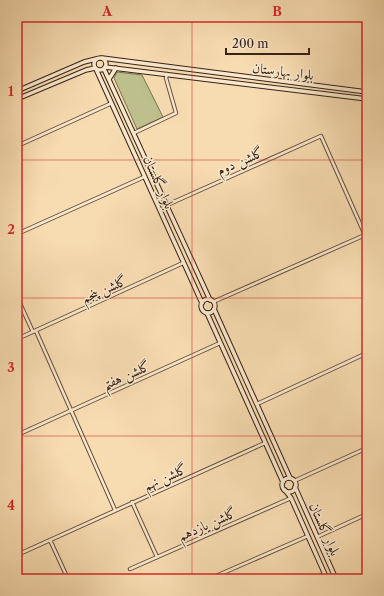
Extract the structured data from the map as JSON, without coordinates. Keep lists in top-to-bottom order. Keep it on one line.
{"streets":{"street":["بلوار بهارستان","گلشن دوم","بلوار گلستان","گلشن پنجم","گلشن هفتم","گلشن نهم","گلشن یازدهم"]},"crossings":[["بلوار بهارستان","بلوار گلستان"],["گلشن دوم","بلوار گلستان"],["بلوار گلستان","گلشن پنجم"],["بلوار گلستان","گلشن یازدهم"]],"scale_bar":"200 m","grid":{"columns":["A","B"],"rows":["1","2","3","4"]}}
